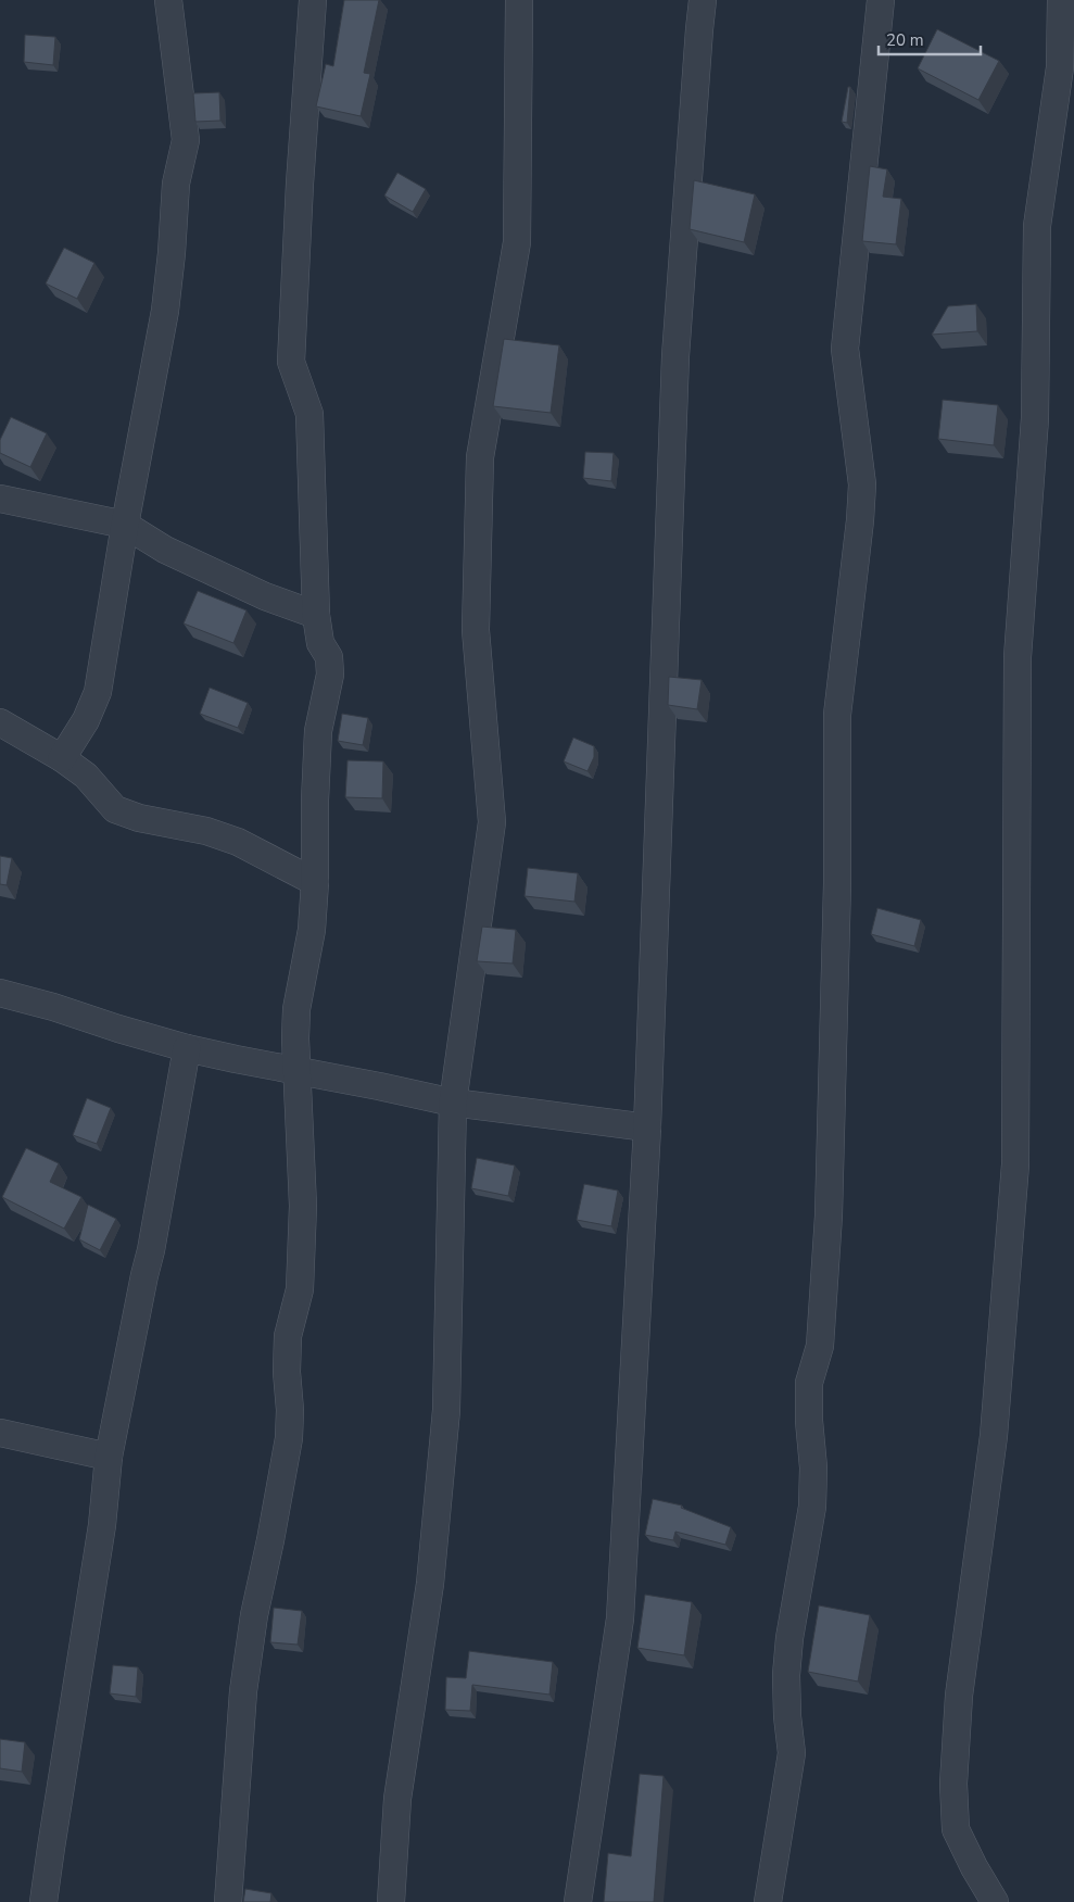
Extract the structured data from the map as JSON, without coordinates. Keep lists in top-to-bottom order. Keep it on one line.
{"scale_bar":"20 m"}
